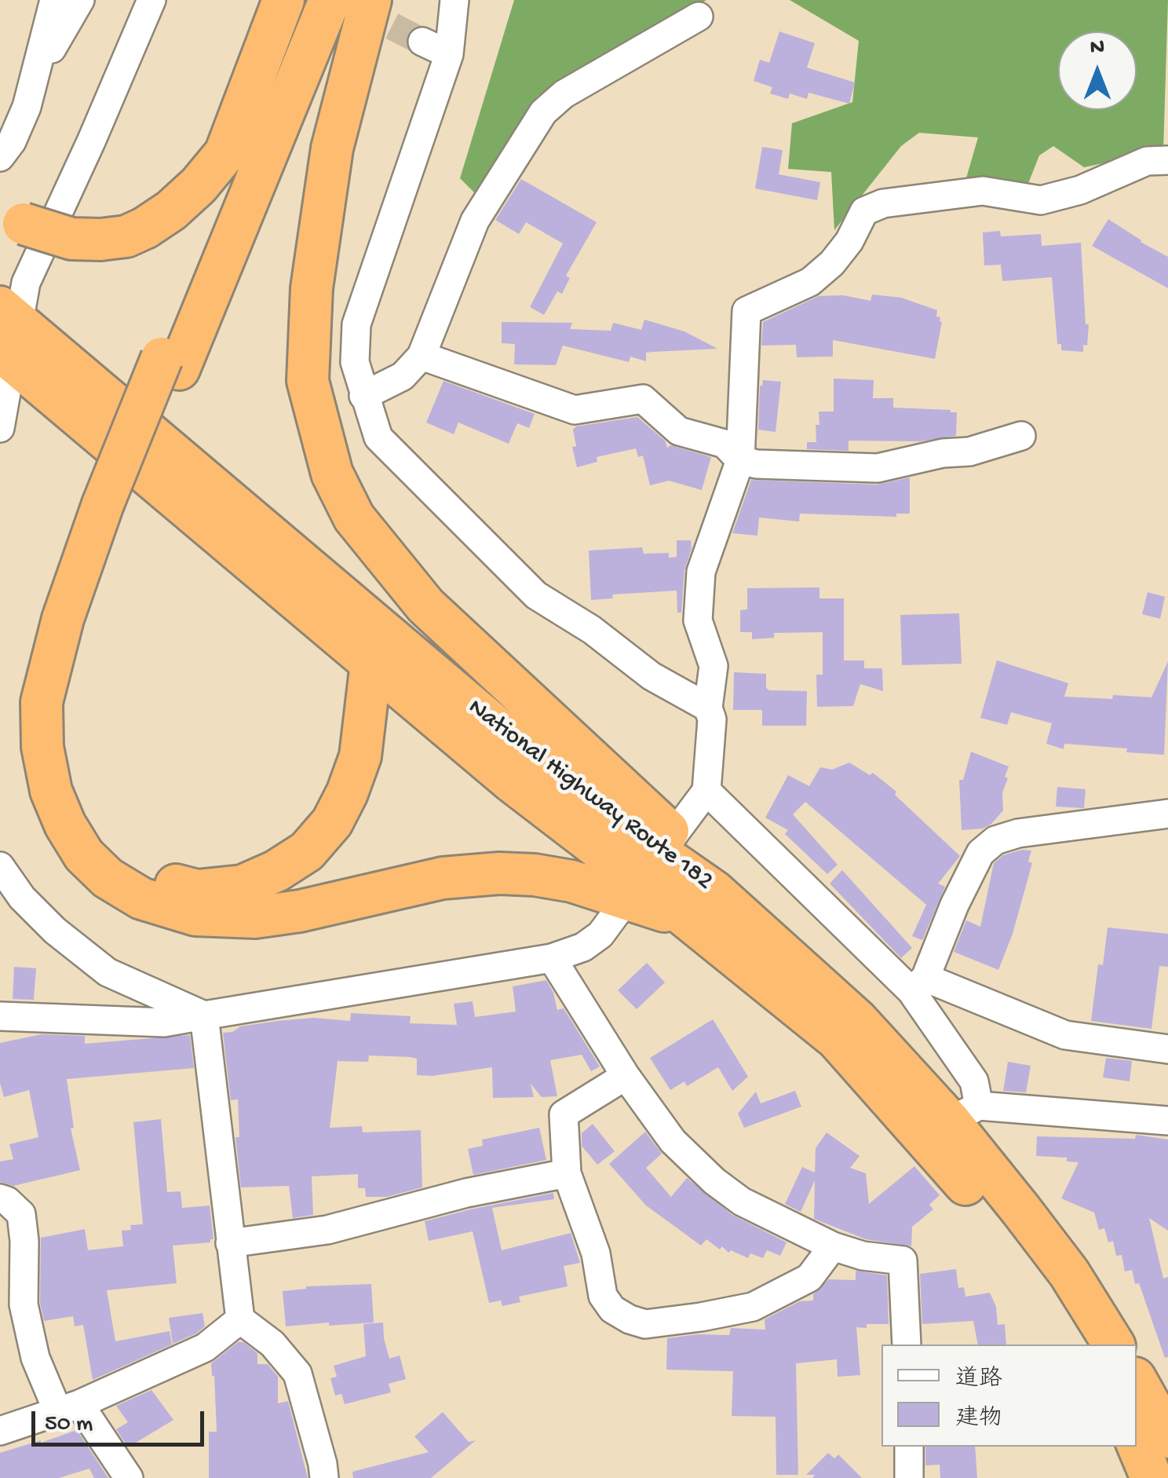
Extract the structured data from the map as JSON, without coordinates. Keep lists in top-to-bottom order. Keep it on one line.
{"streets":{"highway":["National Highway Route 182"]},"legend":["道路","建物"],"scale_bar":"50 m","north":"top"}
